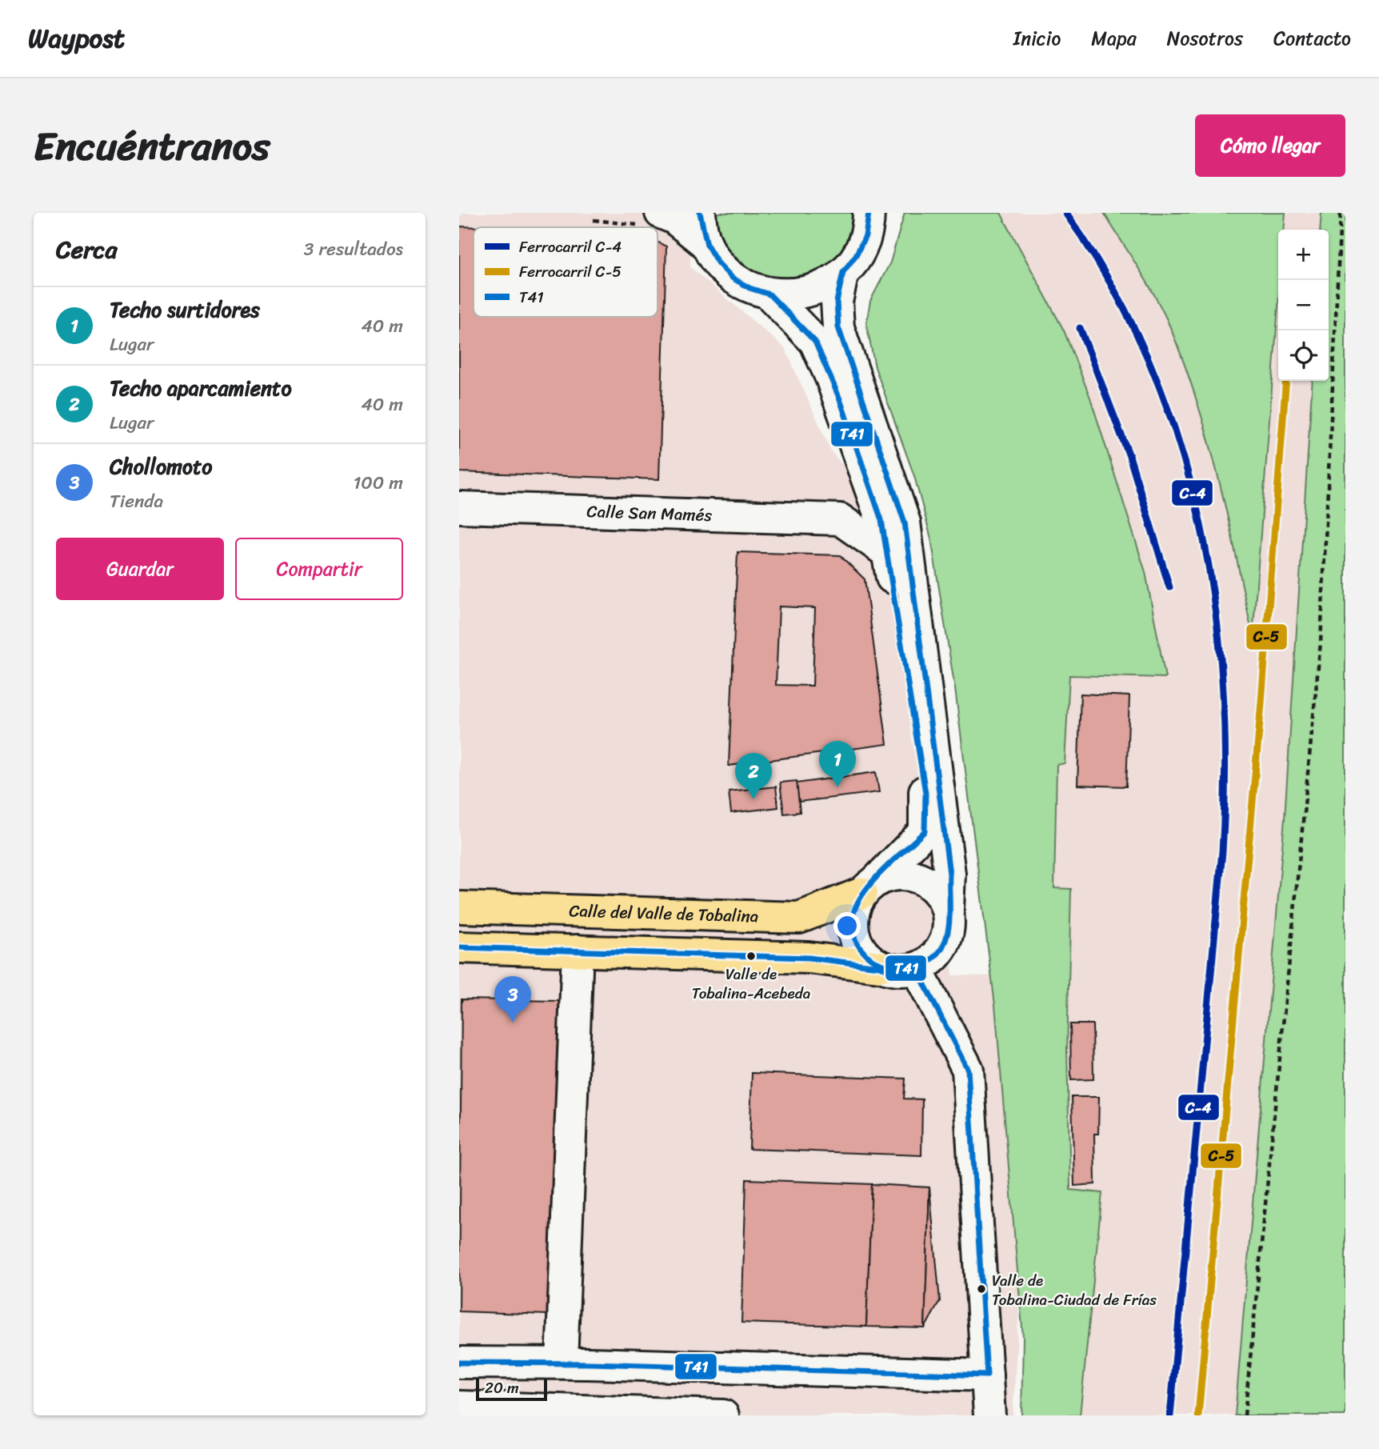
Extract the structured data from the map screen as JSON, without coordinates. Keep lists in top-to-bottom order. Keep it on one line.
{"streets":{"main road":["Calle del Valle de Tobalina"],"street":["Calle San Mamés"]},"places":["Valle de Tobalina-Acebeda","Valle de Tobalina-Ciudad de Frías"],"lines":["rail line C-4","transit line T41","rail line C-5"],"legend":["Ferrocarril C-4","Ferrocarril C-5","T41"],"scale_bar":"20 m","page":{"header":"Waypost","nav":["Inicio","Mapa","Nosotros","Contacto"],"title":"Encuéntranos","buttons":["Cómo llegar",["Guardar","Compartir"]],"heading":["Cerca","3 resultados"],"map_buttons":["+","−"],"list":[{"mark":"1","name":"Techo surtidores","note":"Lugar","value":"40 m"},{"mark":"2","name":"Techo aparcamiento","note":"Lugar","value":"40 m"},{"mark":"3","name":"Chollomoto","note":"Tienda","value":"100 m"}],"pins":["1","2","3"],"scale":"20 m"}}
